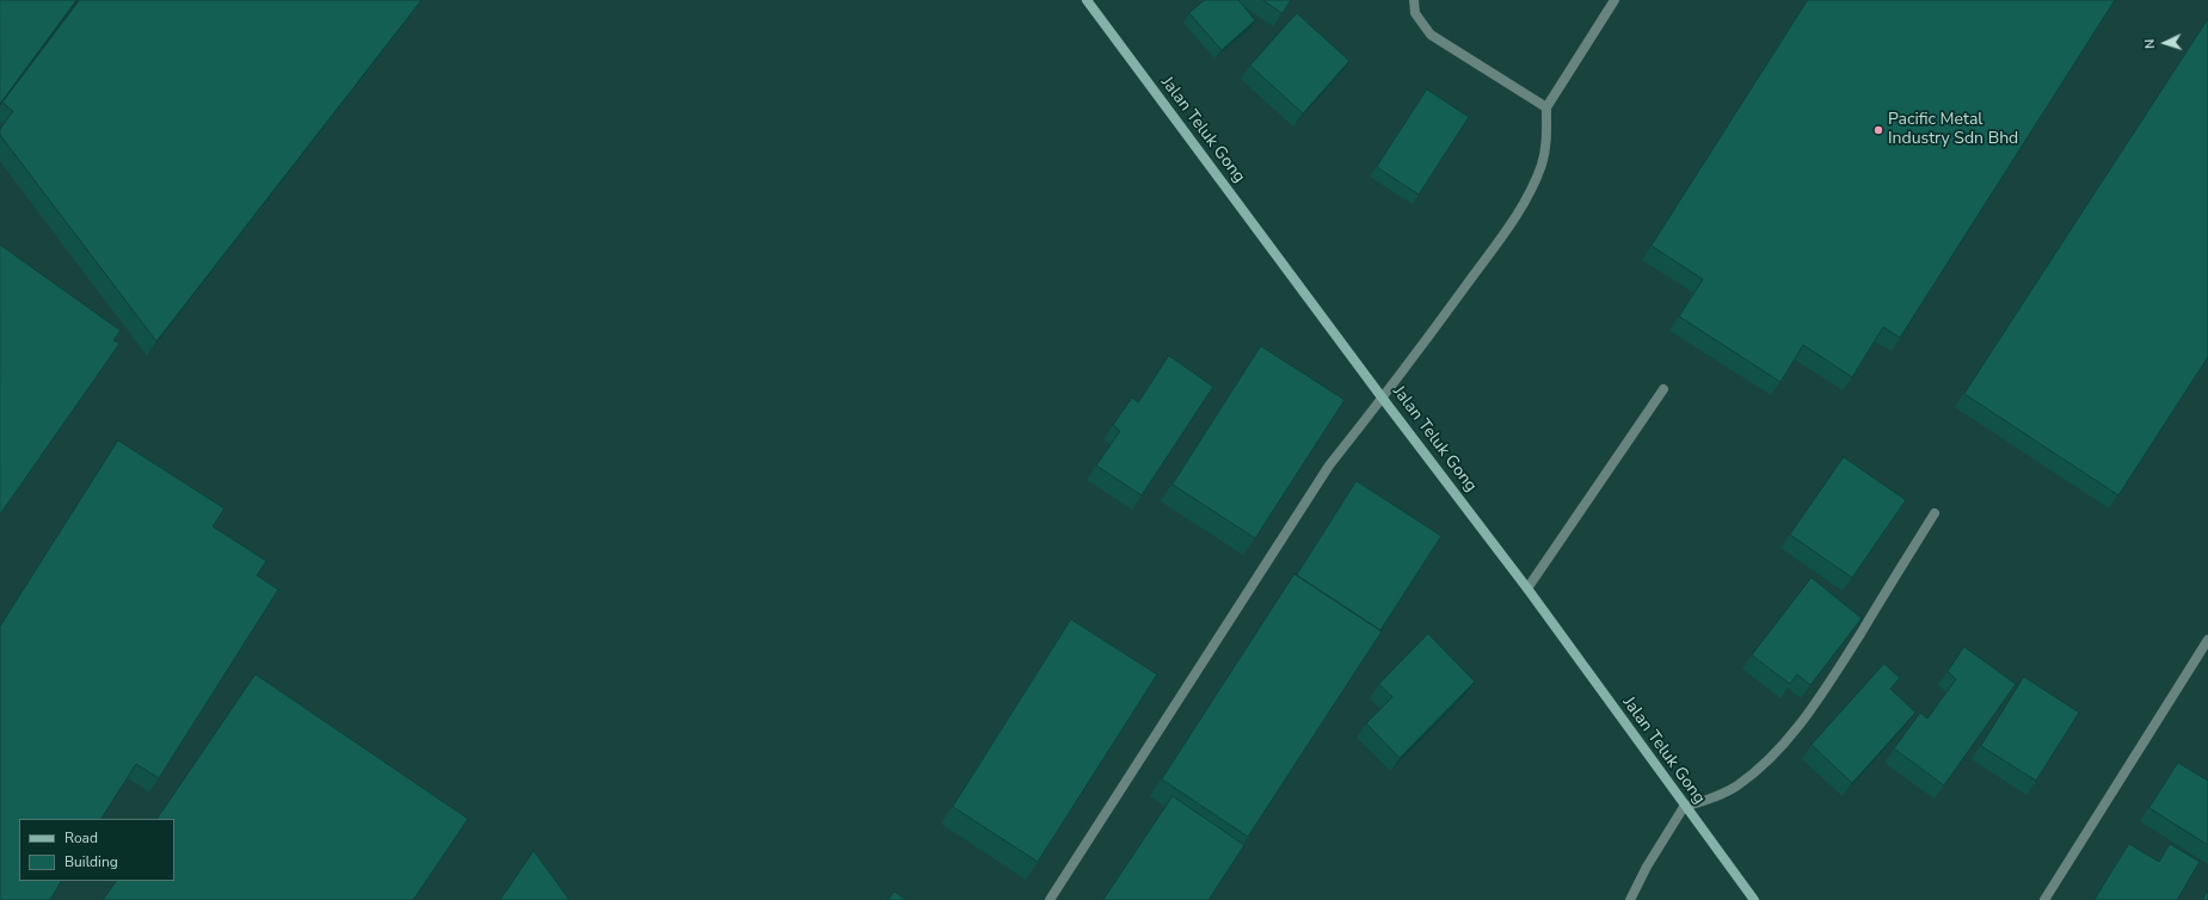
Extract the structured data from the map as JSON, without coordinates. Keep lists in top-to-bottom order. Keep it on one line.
{"streets":{"street":["Jalan Teluk Gong"]},"places":["Pacific Metal Industry Sdn Bhd"],"legend":["Road","Building"],"north":"left"}
